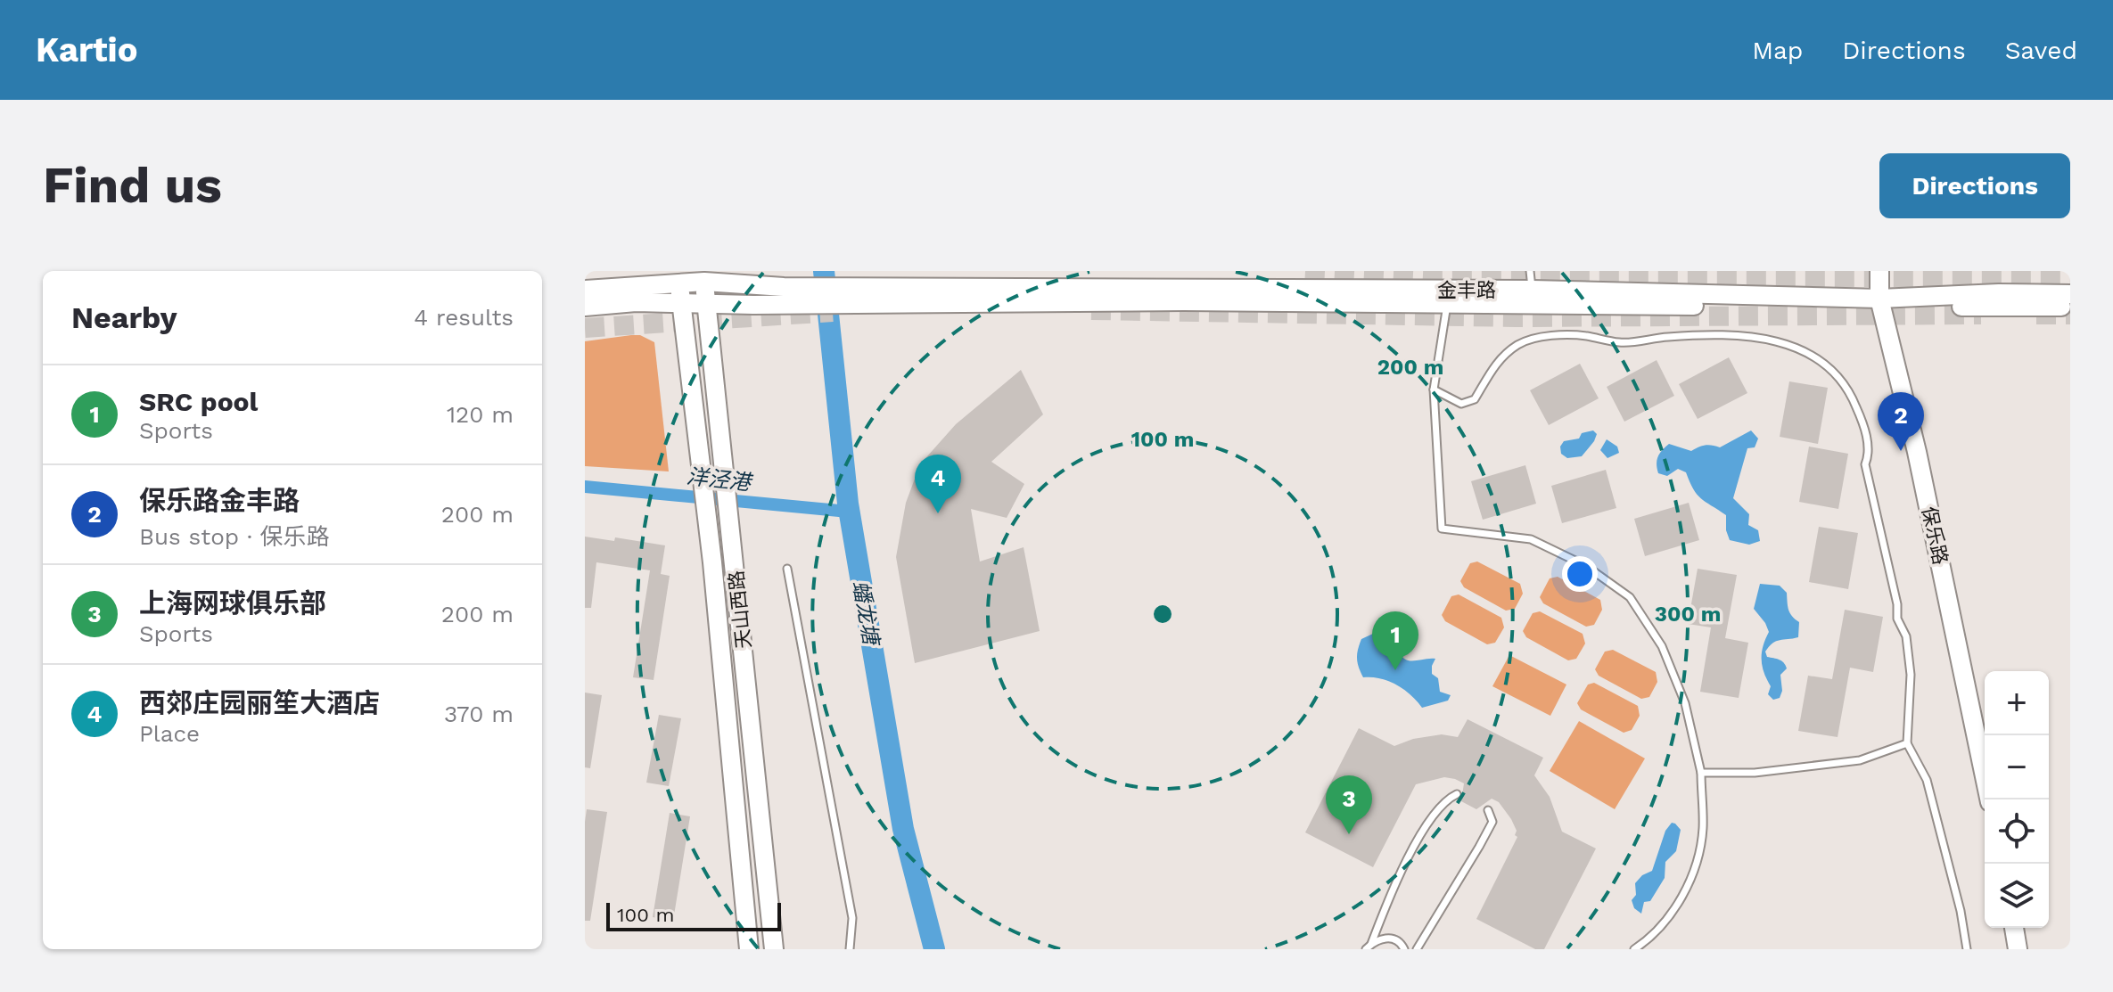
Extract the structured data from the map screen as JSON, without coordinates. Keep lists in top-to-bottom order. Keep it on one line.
{"streets":{"main road":["金丰路","保乐路","天山西路"]},"crossings":[["金丰路","保乐路"]],"water":["洋泾港","蟠龙塘"],"scale_bar":"100 m","page":{"header":"Kartio","nav":["Map","Directions","Saved"],"buttons":"Directions","title":"Find us","heading":["Nearby","4 results"],"list":[{"mark":"1","name":"SRC pool","note":"Sports","value":"120 m"},{"mark":"2","name":"保乐路金丰路","note":"Bus stop · 保乐路","value":"200 m"},{"mark":"3","name":"上海网球俱乐部","note":"Sports","value":"200 m"},{"mark":"4","name":"西郊庄园丽笙大酒店","note":"Place","value":"370 m"}],"pins":["2","4","1","3"],"map_buttons":["+","−"],"scale":"100 m"},"rings":["200 m","100 m","300 m"]}
